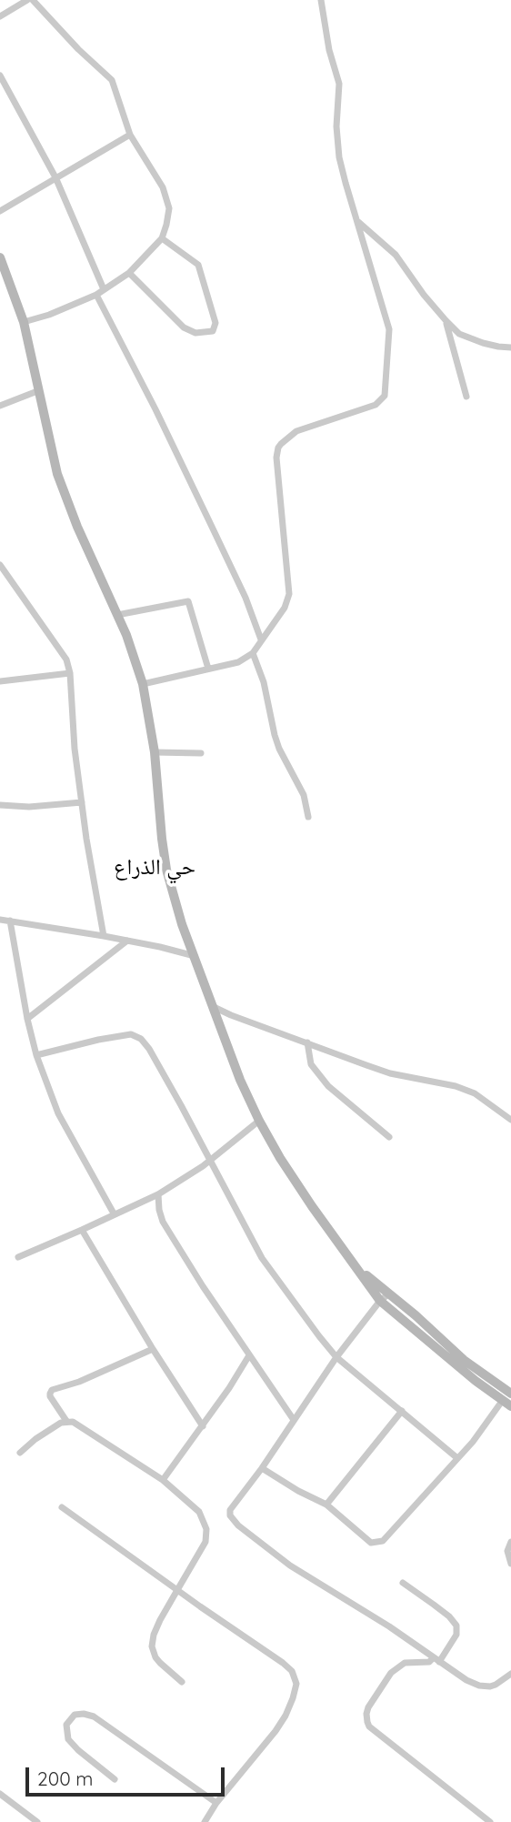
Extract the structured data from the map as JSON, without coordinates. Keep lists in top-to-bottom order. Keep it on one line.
{"districts":["حي الذراع"],"scale_bar":"200 m"}
